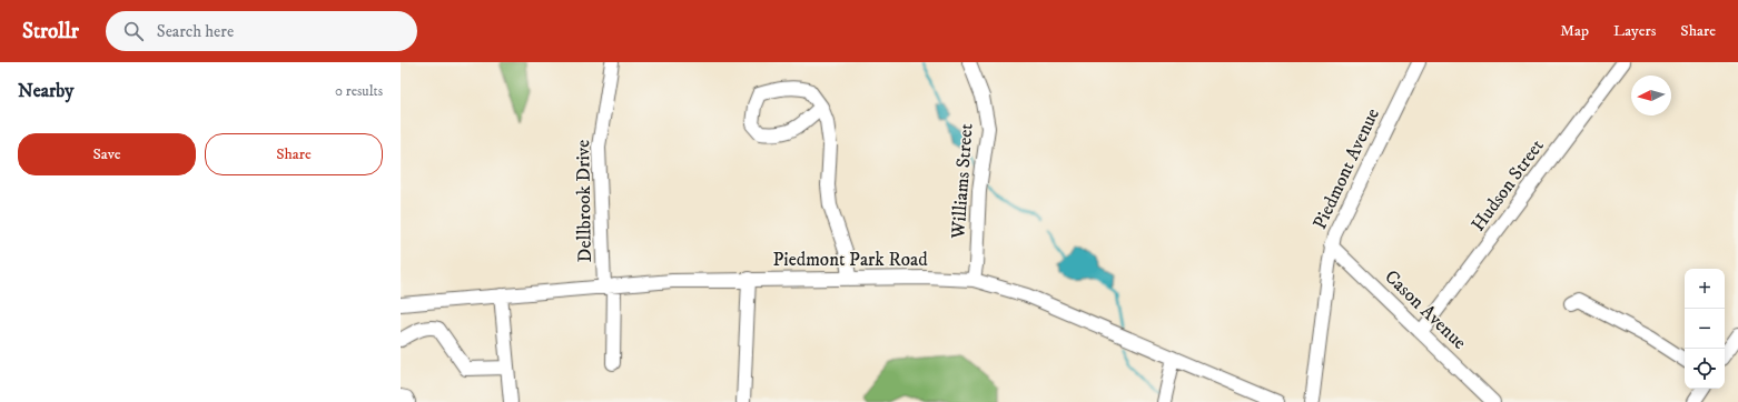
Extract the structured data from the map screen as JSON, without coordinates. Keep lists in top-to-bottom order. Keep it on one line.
{"streets":{"street":["Piedmont Avenue","Williams Street","Hudson Street","Dellbrook Drive","Piedmont Park Road","Cason Avenue"]},"crossings":[["Piedmont Avenue","Cason Avenue"],["Williams Street","Piedmont Park Road"],["Hudson Street","Cason Avenue"],["Dellbrook Drive","Piedmont Park Road"]],"north":"left","page":{"header":"Strollr","search":"Search here","nav":["Map","Layers","Share"],"heading":["Nearby","0 results"],"buttons":["Save","Share"],"map_buttons":["+","−"]}}
